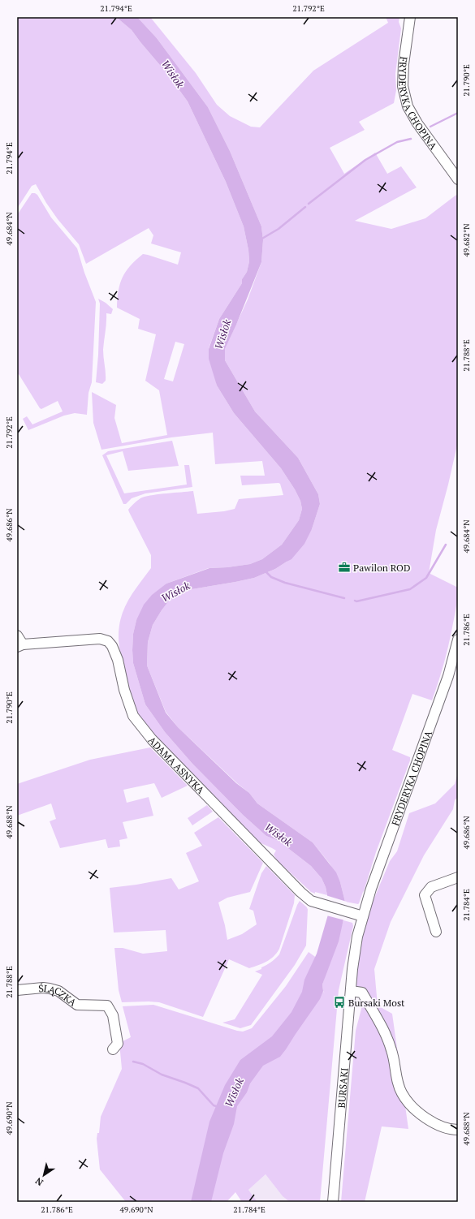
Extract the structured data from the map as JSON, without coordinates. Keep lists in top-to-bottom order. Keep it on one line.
{"streets":{"street":["FRYDERYKA CHOPINA","ADAMA ASNYKA","ŚLĄCZKA","BURSAKI"]},"crossings":[["FRYDERYKA CHOPINA","ADAMA ASNYKA"],["FRYDERYKA CHOPINA","BURSAKI"],["ADAMA ASNYKA","BURSAKI"]],"water":["Wisłok"],"places":{"office":["Pawilon ROD"],"bus stop":["Bursaki Most"]},"north":"bottom left","coordinates":["21.794°E","21.792°E","21.790°E","49.684°N","49.682°N","21.788°E","49.686°N","21.786°E","49.688°N","21.784°E","49.690°N"]}
